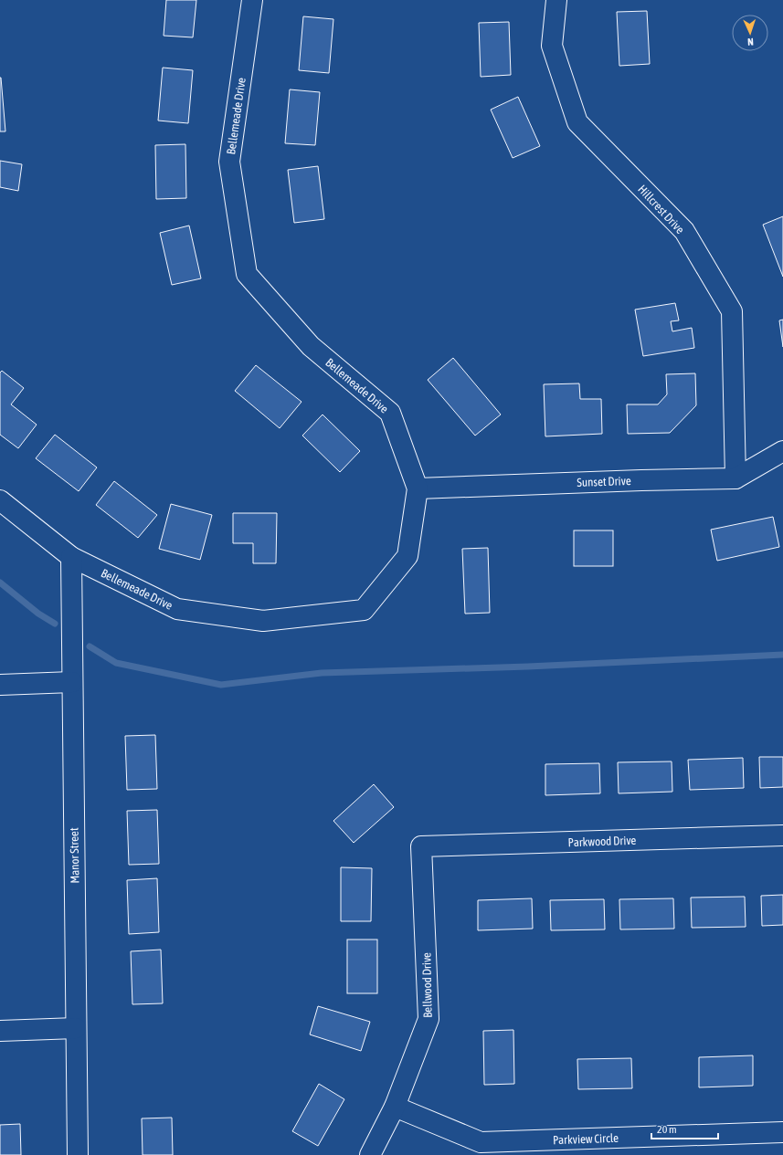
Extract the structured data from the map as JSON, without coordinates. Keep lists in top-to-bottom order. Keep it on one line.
{"streets":{"street":["Bellemeade Drive","Hillcrest Drive","Sunset Drive","Parkwood Drive","Manor Street","Bellwood Drive","Parkview Circle"]},"crossings":[["Bellemeade Drive","Sunset Drive"],["Bellemeade Drive","Manor Street"],["Hillcrest Drive","Sunset Drive"],["Parkwood Drive","Bellwood Drive"],["Bellwood Drive","Parkview Circle"]],"scale_bar":"20 m","north":"bottom"}
